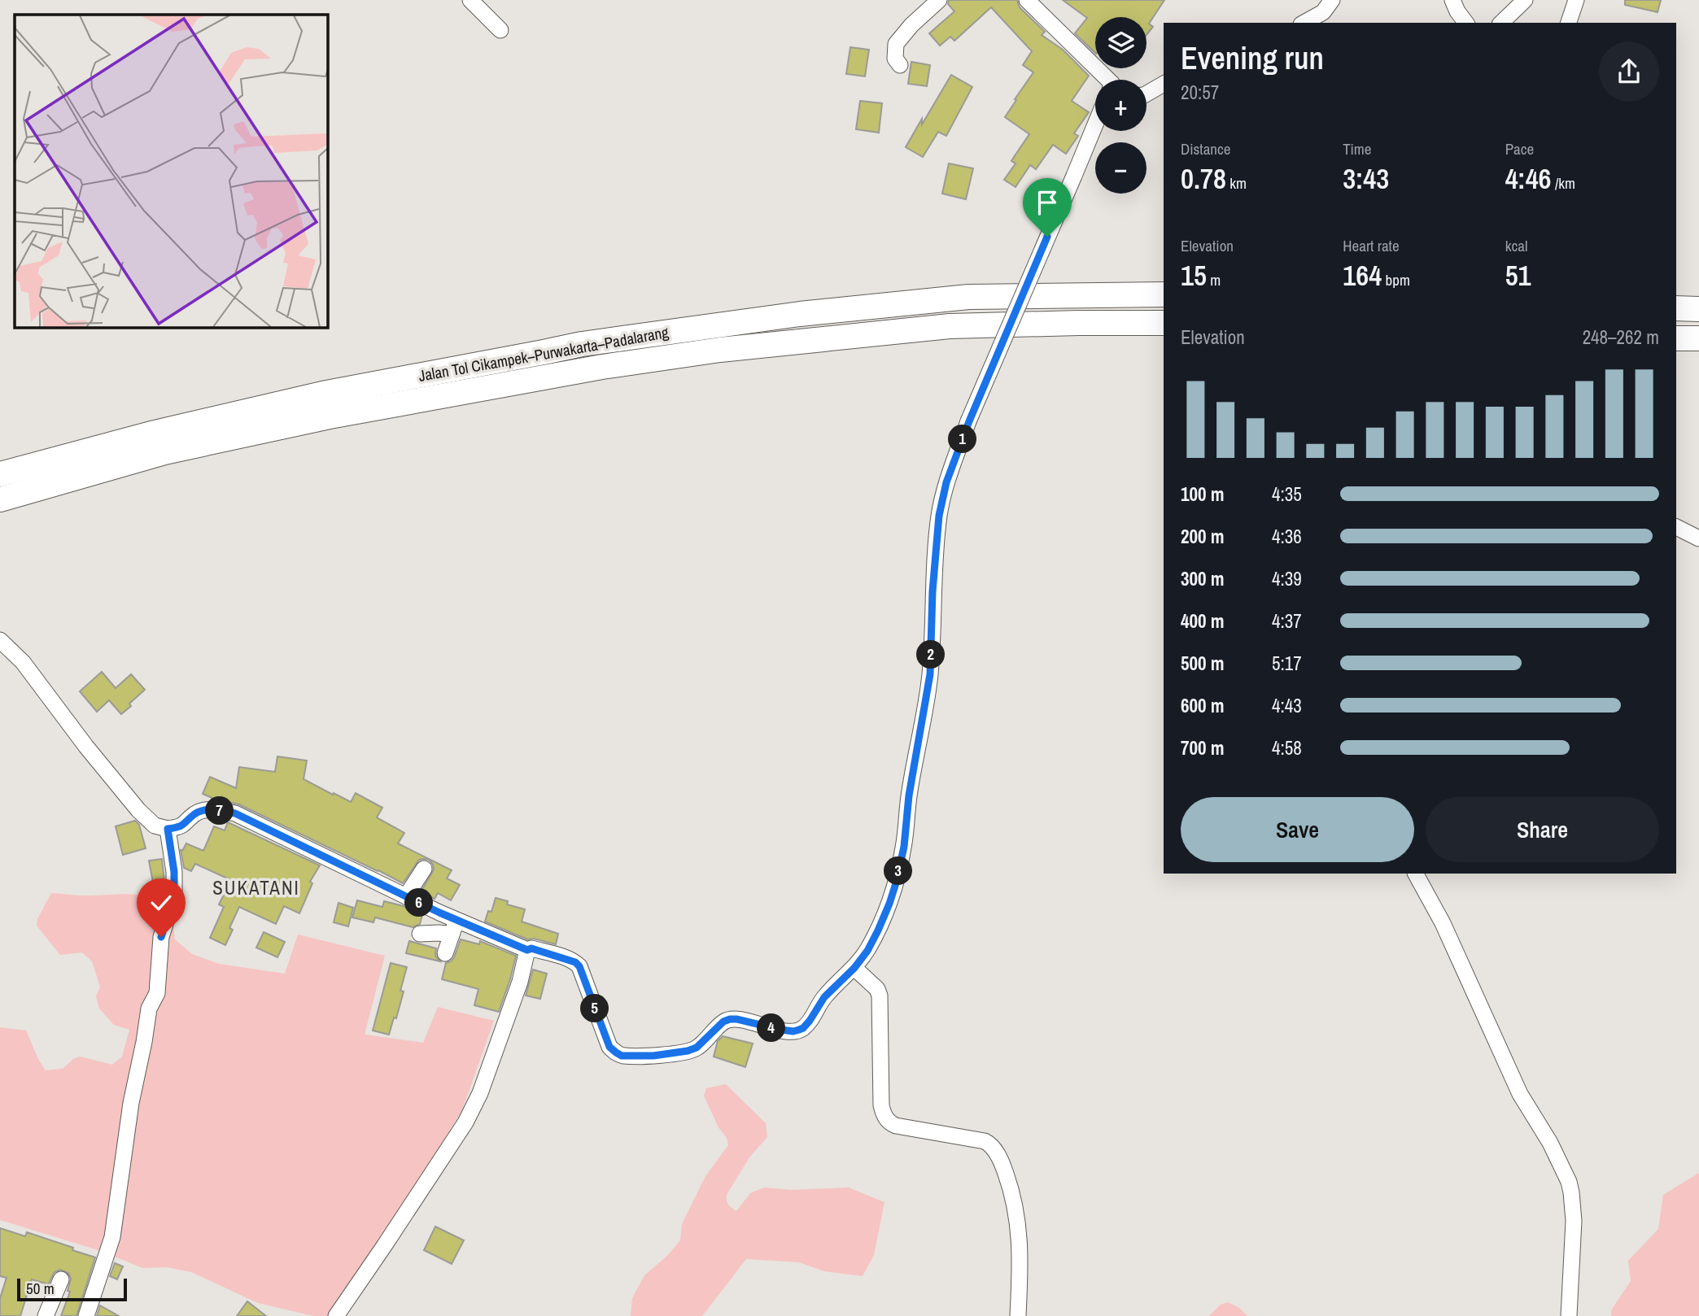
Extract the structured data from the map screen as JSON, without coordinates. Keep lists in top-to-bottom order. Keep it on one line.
{"streets":{"highway":["Jalan Tol Cikampek–Purwakarta–Padalarang"]},"districts":["SUKATANI"],"scale_bar":"50 m","page":{"map_buttons":["+","−"],"heading":["Evening run","20:57"],"stats":[["Distance","0.78 km"],["Time","3:43"],["Pace","4:46 /km"],["Elevation","15 m"],["Heart rate","164 bpm"],["kcal","51"]],"chart":["Elevation","248–262 m"],"pins":["1","2","7","3","6","5","4"],"list":[{"name":"100 m","note":"4:35"},{"name":"200 m","note":"4:36"},{"name":"300 m","note":"4:39"},{"name":"400 m","note":"4:37"},{"name":"500 m","note":"5:17"},{"name":"600 m","note":"4:43"},{"name":"700 m","note":"4:58"}],"buttons":["Save","Share"],"scale":"50 m"}}
